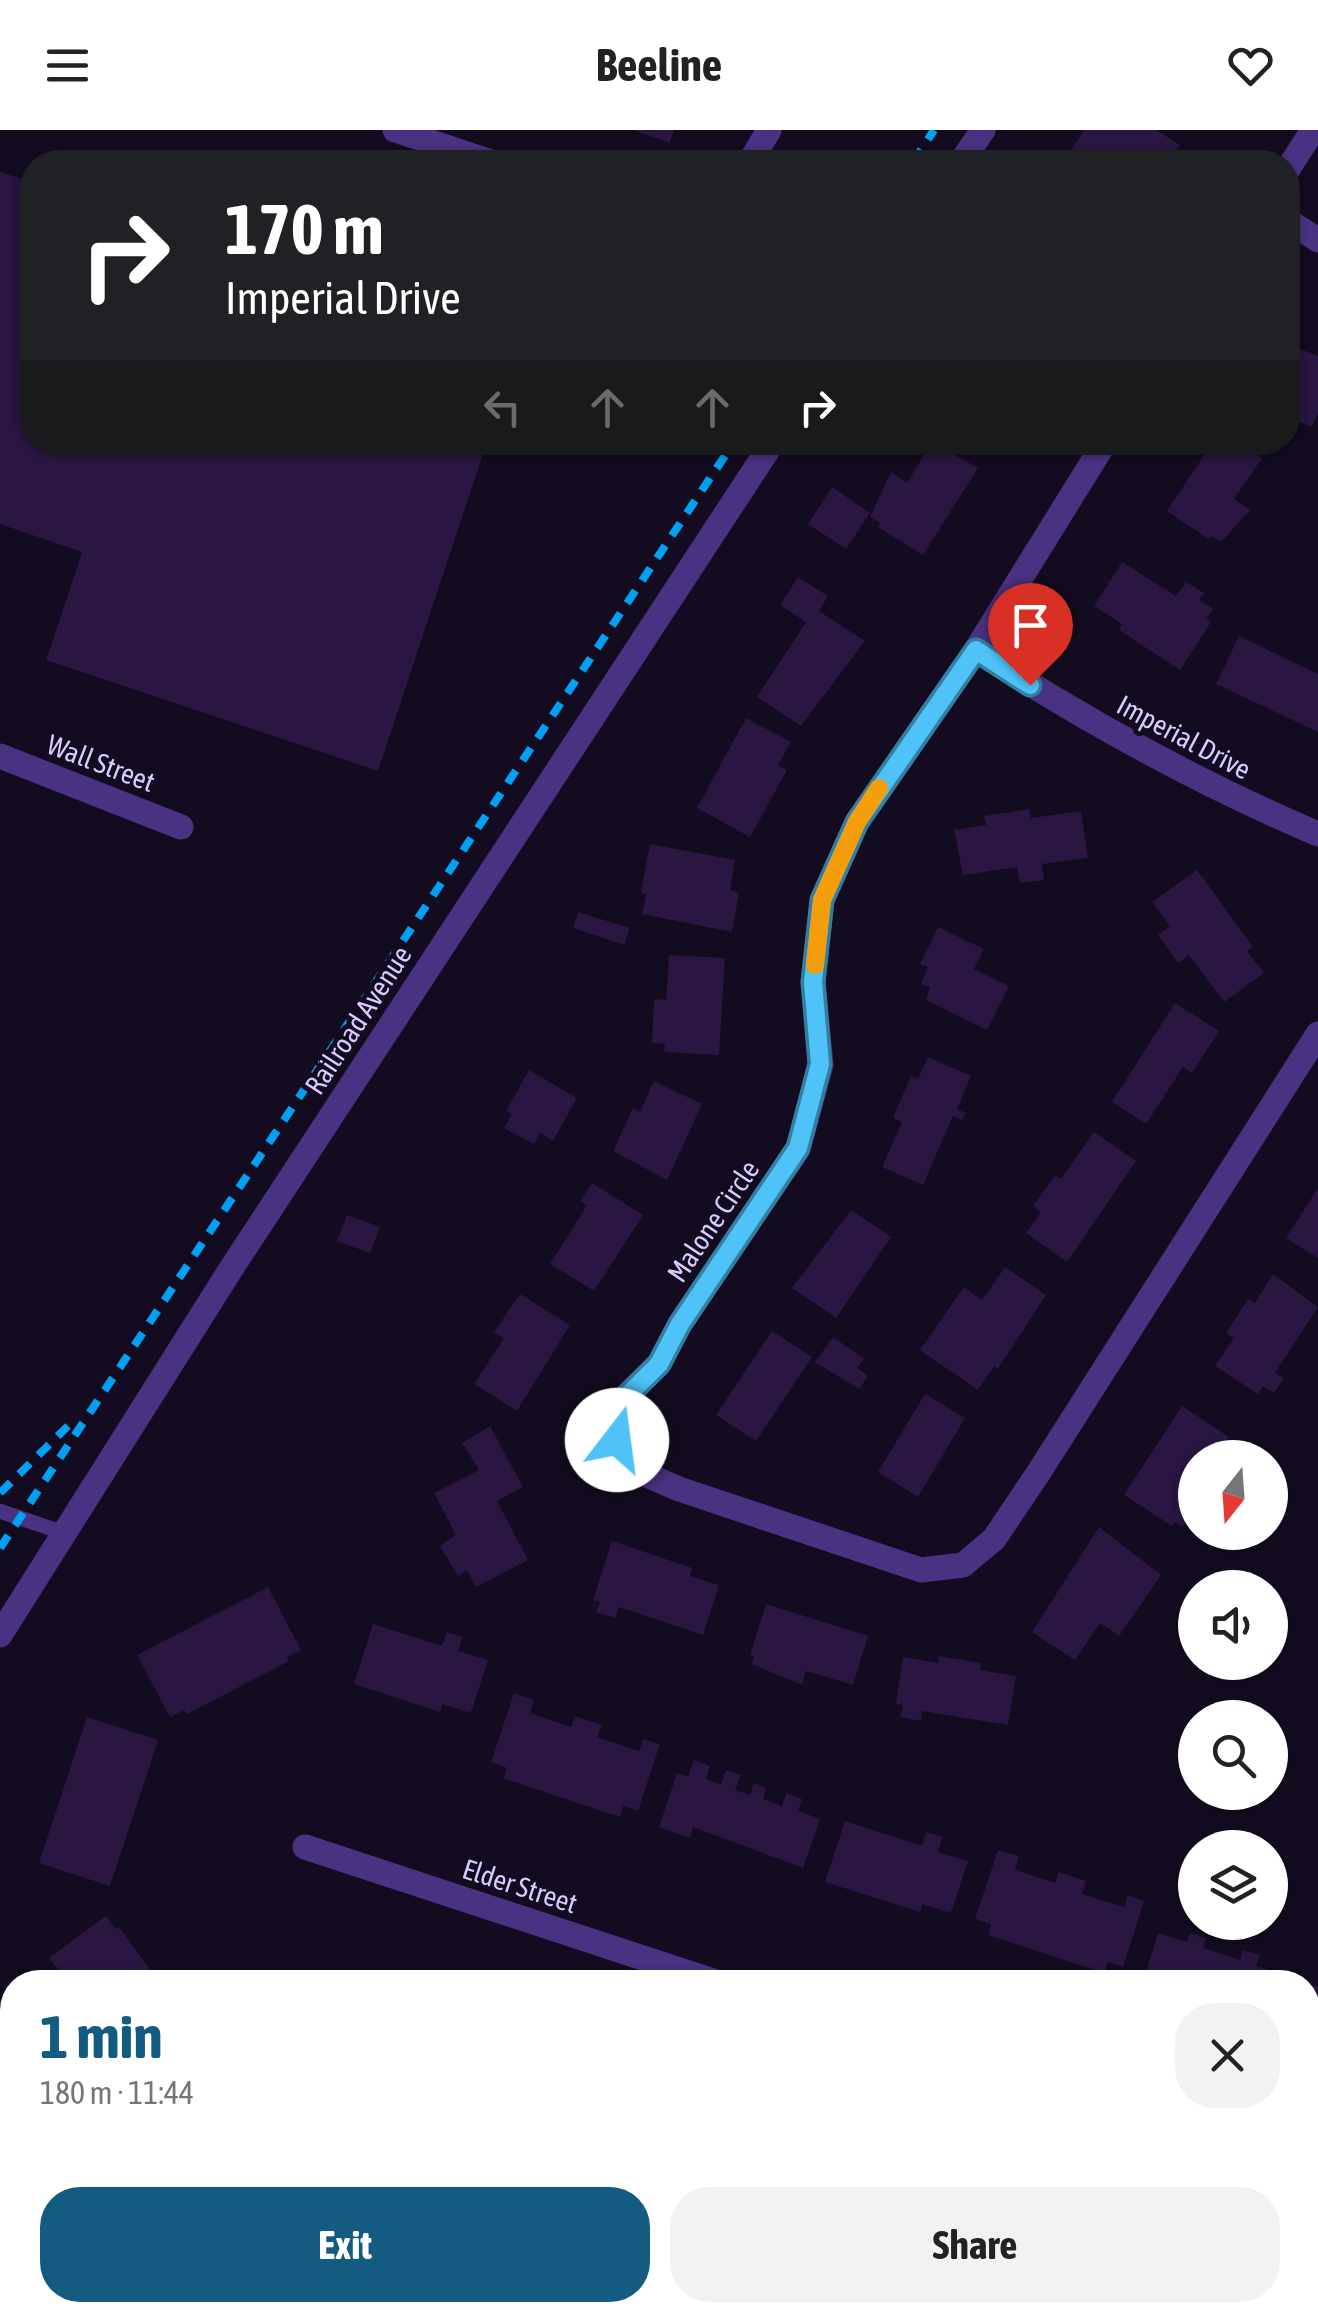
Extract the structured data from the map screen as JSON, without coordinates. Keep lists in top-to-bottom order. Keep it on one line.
{"streets":{"street":["Imperial Drive","Wall Street","Railroad Avenue","Malone Circle","Elder Street"]},"crossings":[["Imperial Drive","Malone Circle"]],"north":"bottom","page":{"header":"Beeline","turn":["170 m","Imperial Drive"],"heading":["1 min","180 m · 11:44"],"buttons":["Exit","Share"]}}
